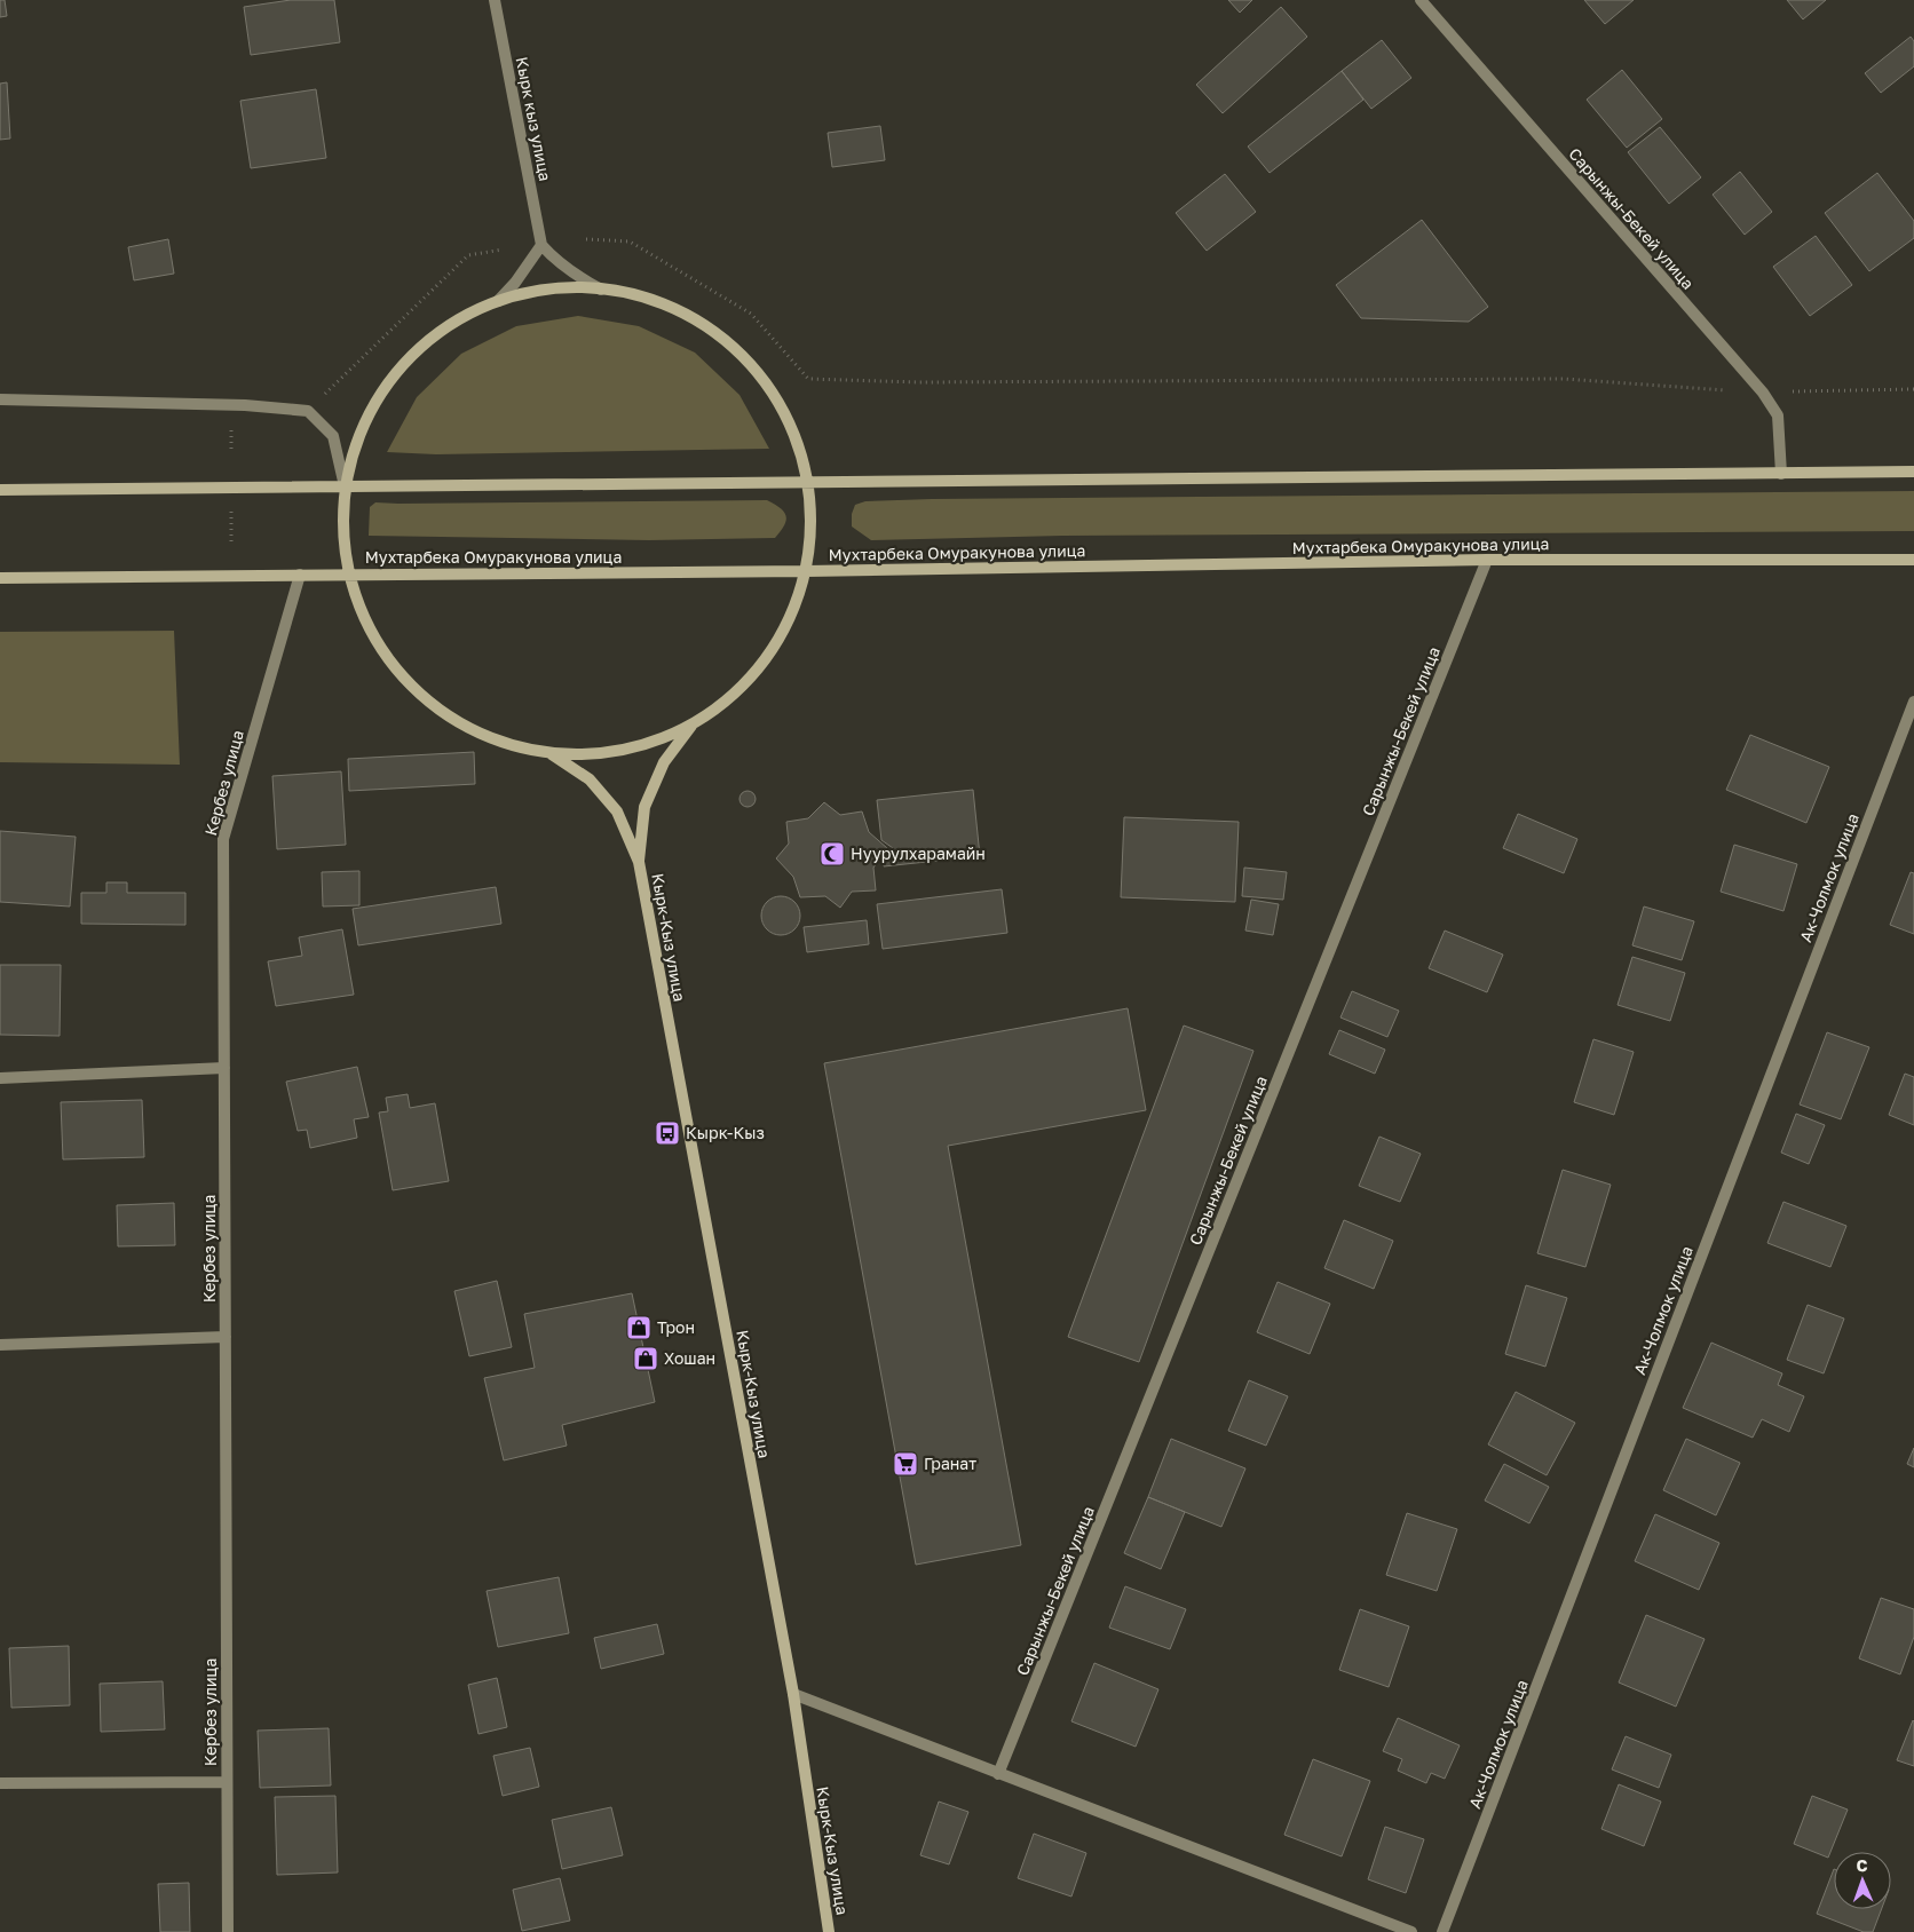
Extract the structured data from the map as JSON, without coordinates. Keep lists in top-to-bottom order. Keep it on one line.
{"streets":{"main road":["Мухтарбека Омуракунова улица","Кырк-Кыз улица"],"street":["Кырк кыз улица","Сарынжы-Бекей улица","Кербез улица","Ак-Чолмок улица"]},"crossings":[["Сарынжы-Бекей улица","Мухтарбека Омуракунова улица"],["Мухтарбека Омуракунова улица","Кербез улица"]],"places":{"mosque":["Нуурулхарамайн"],"bus stop":["Кырк-Кыз"],"shop":["Трон","Хошан"],"supermarket":["Гранат"]},"north":"top"}
